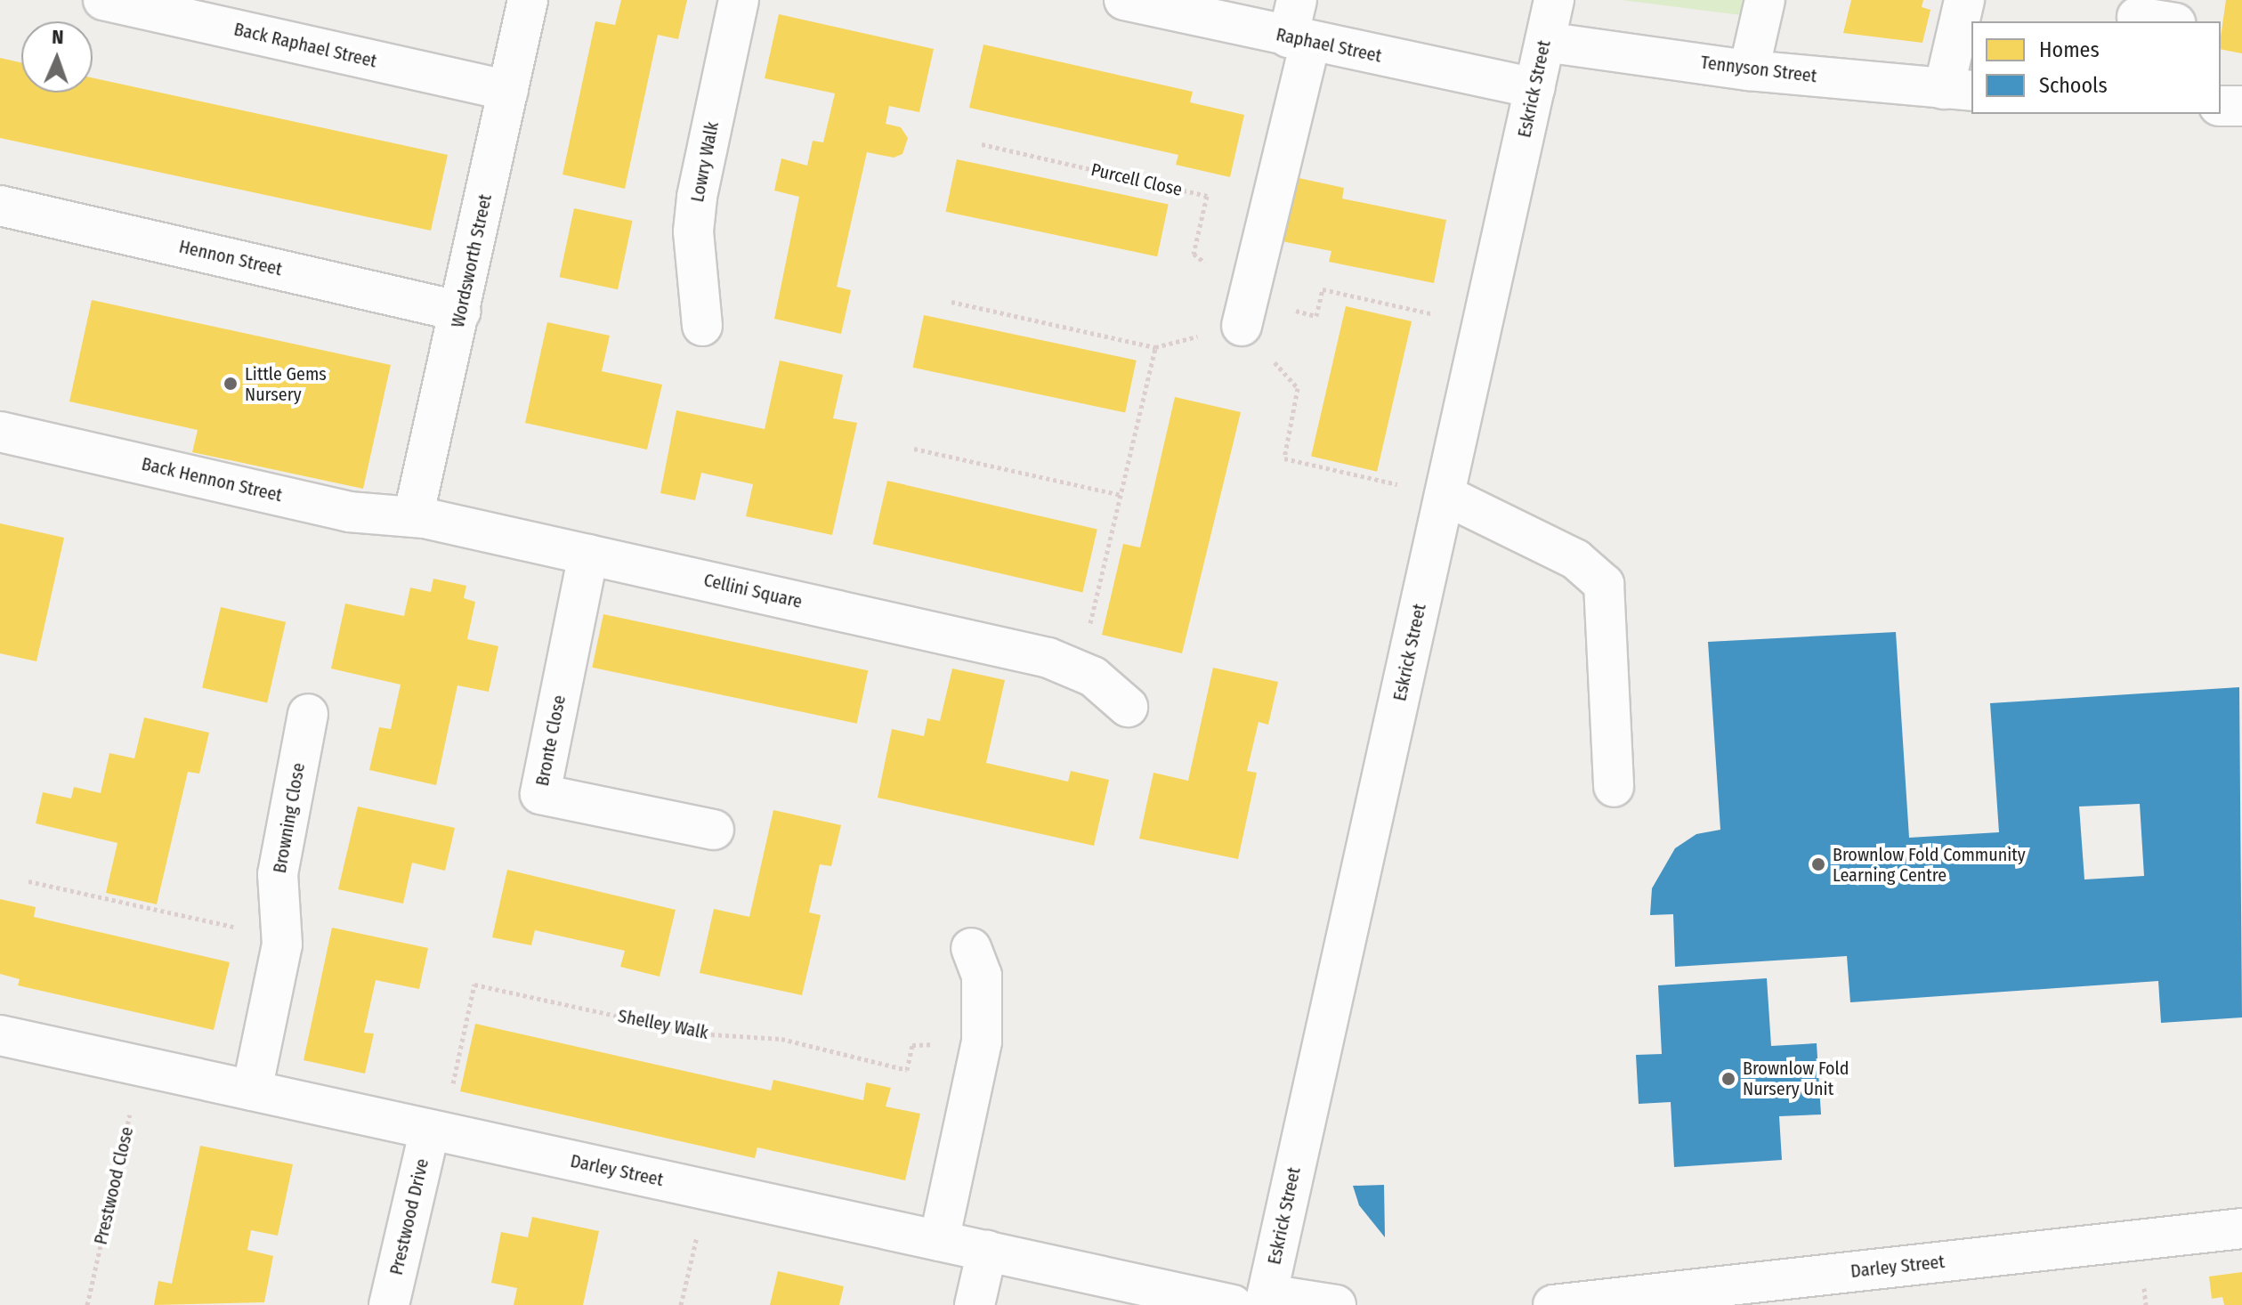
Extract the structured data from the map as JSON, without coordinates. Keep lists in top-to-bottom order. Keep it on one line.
{"streets":{"street":["Back Raphael Street","Raphael Street","Tennyson Street","Eskrick Street","Lowry Walk","Hennon Street","Wordsworth Street","Back Hennon Street","Cellini Square","Bronte Close","Browning Close","Darley Street","Prestwood Drive"],"path":["Purcell Close","Shelley Walk","Prestwood Close"]},"crossings":[["Back Raphael Street","Wordsworth Street"],["Raphael Street","Eskrick Street"],["Tennyson Street","Eskrick Street"],["Eskrick Street","Purcell Close"],["Eskrick Street","Darley Street"],["Hennon Street","Wordsworth Street"],["Wordsworth Street","Back Hennon Street"],["Wordsworth Street","Cellini Square"],["Back Hennon Street","Cellini Square"],["Cellini Square","Bronte Close"],["Browning Close","Darley Street"],["Shelley Walk","Darley Street"],["Shelley Walk","Prestwood Drive"],["Darley Street","Prestwood Close"],["Darley Street","Prestwood Drive"]],"places":["Little Gems Nursery","Brownlow Fold Community Learning Centre","Brownlow Fold Nursery Unit"],"legend":["Homes","Schools"],"north":"top"}
